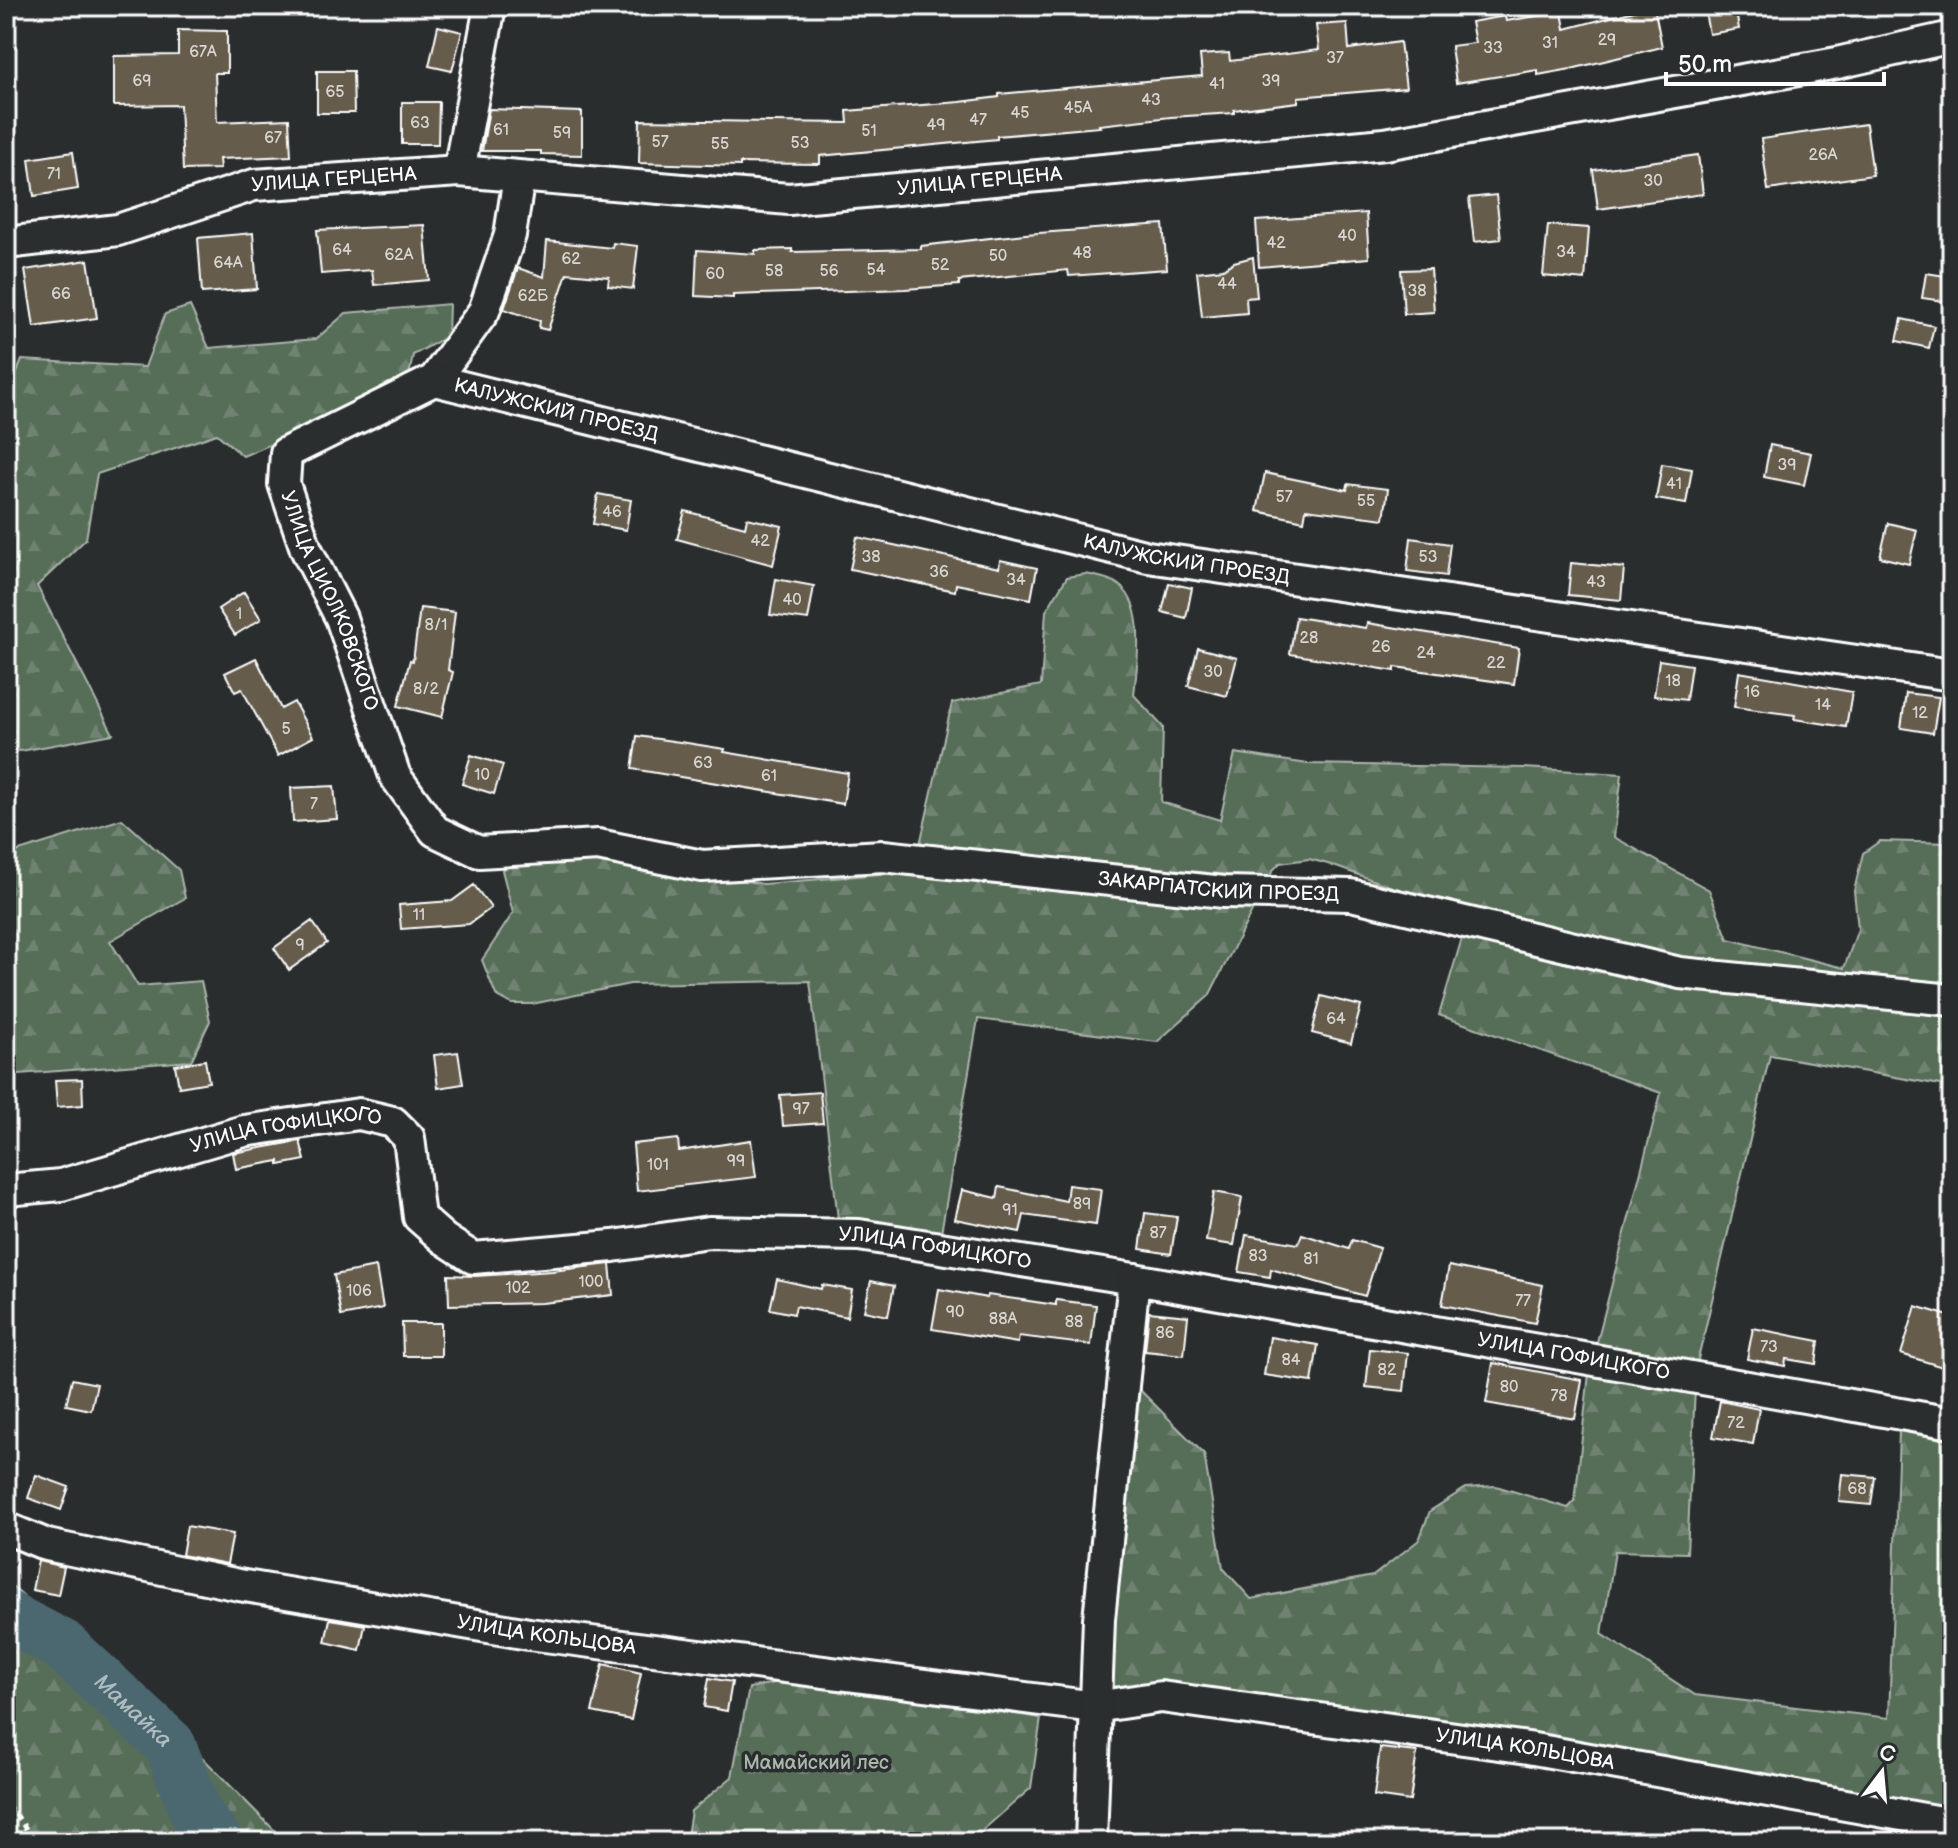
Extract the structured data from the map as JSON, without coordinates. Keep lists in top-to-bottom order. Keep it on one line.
{"streets":{"street":["УЛИЦА ГЕРЦЕНА","КАЛУЖСКИЙ ПРОЕЗД","УЛИЦА ЦИОЛКОВСКОГО","ЗАКАРПАТСКИЙ ПРОЕЗД","УЛИЦА ГОФИЦКОГО","УЛИЦА КОЛЬЦОВА"]},"crossings":[["УЛИЦА ГЕРЦЕНА","УЛИЦА ЦИОЛКОВСКОГО"],["КАЛУЖСКИЙ ПРОЕЗД","УЛИЦА ЦИОЛКОВСКОГО"],["УЛИЦА ЦИОЛКОВСКОГО","ЗАКАРПАТСКИЙ ПРОЕЗД"]],"water":["Мамайка"],"parks":["Мамайский лес"],"house_numbers":["29","31","33","67А","37","69","39","41","65","43","45А","45","47","63","49","61","51","59","67","57","53","55","26А","71","30","40","42","64","34","48","62А","50","62","64А","52","54","58","56","60","44","38","66","62Б","39","41","57","55","46","42","38","53","36","34","43","40","1","8/1","28","26","24","22","30","18","8/2","16","14","12","5","63","10","61","7","11","9","64","97","99","101","89","91","87","83","81","100","102","106","77","90","88А","88","86","73","84","82","80","78","72","68"],"scale_bar":"50 m","north":"top"}
